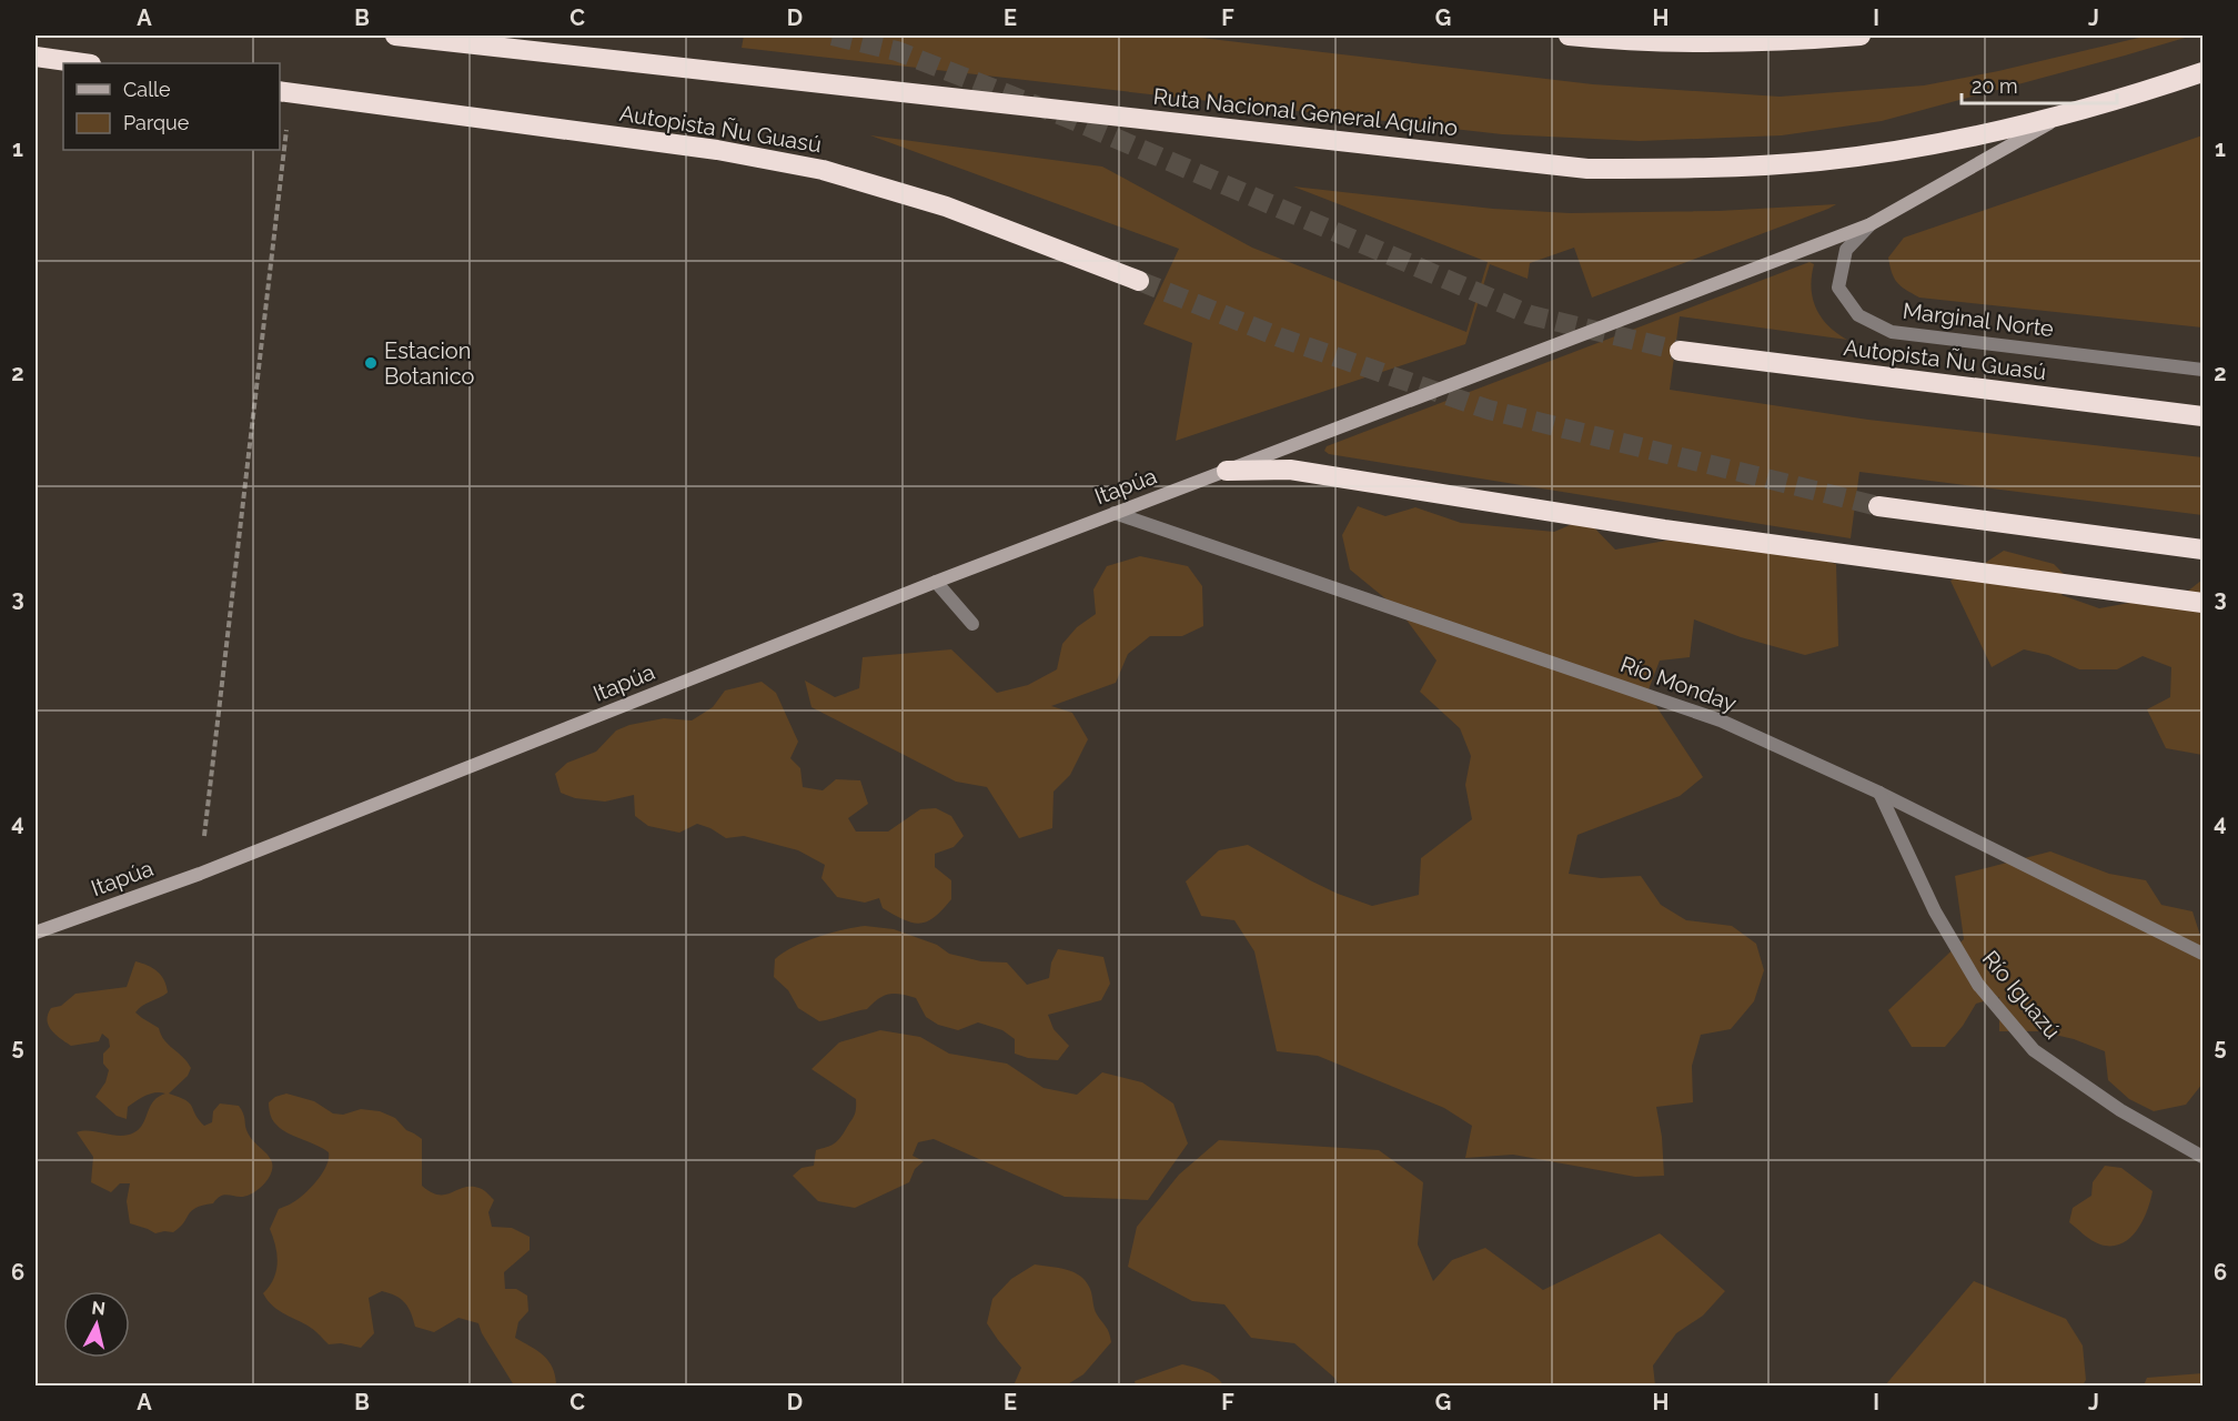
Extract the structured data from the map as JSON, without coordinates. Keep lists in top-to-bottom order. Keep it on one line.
{"streets":{"highway":["Ruta Nacional General Aquino","Autopista Ñu Guasú"],"street":["Marginal Norte","Itapúa","Río Monday","Río Iguazú"]},"crossings":[["Ruta Nacional General Aquino","Itapúa"],["Marginal Norte","Itapúa"],["Itapúa","Río Monday"],["Río Monday","Río Iguazú"]],"places":["Estacion Botanico"],"legend":["Calle","Parque"],"scale_bar":"20 m","north":"top","grid":{"columns":["A","B","C","D","E","F","G","H","I","J"],"rows":["1","2","3","4","5","6"]}}
